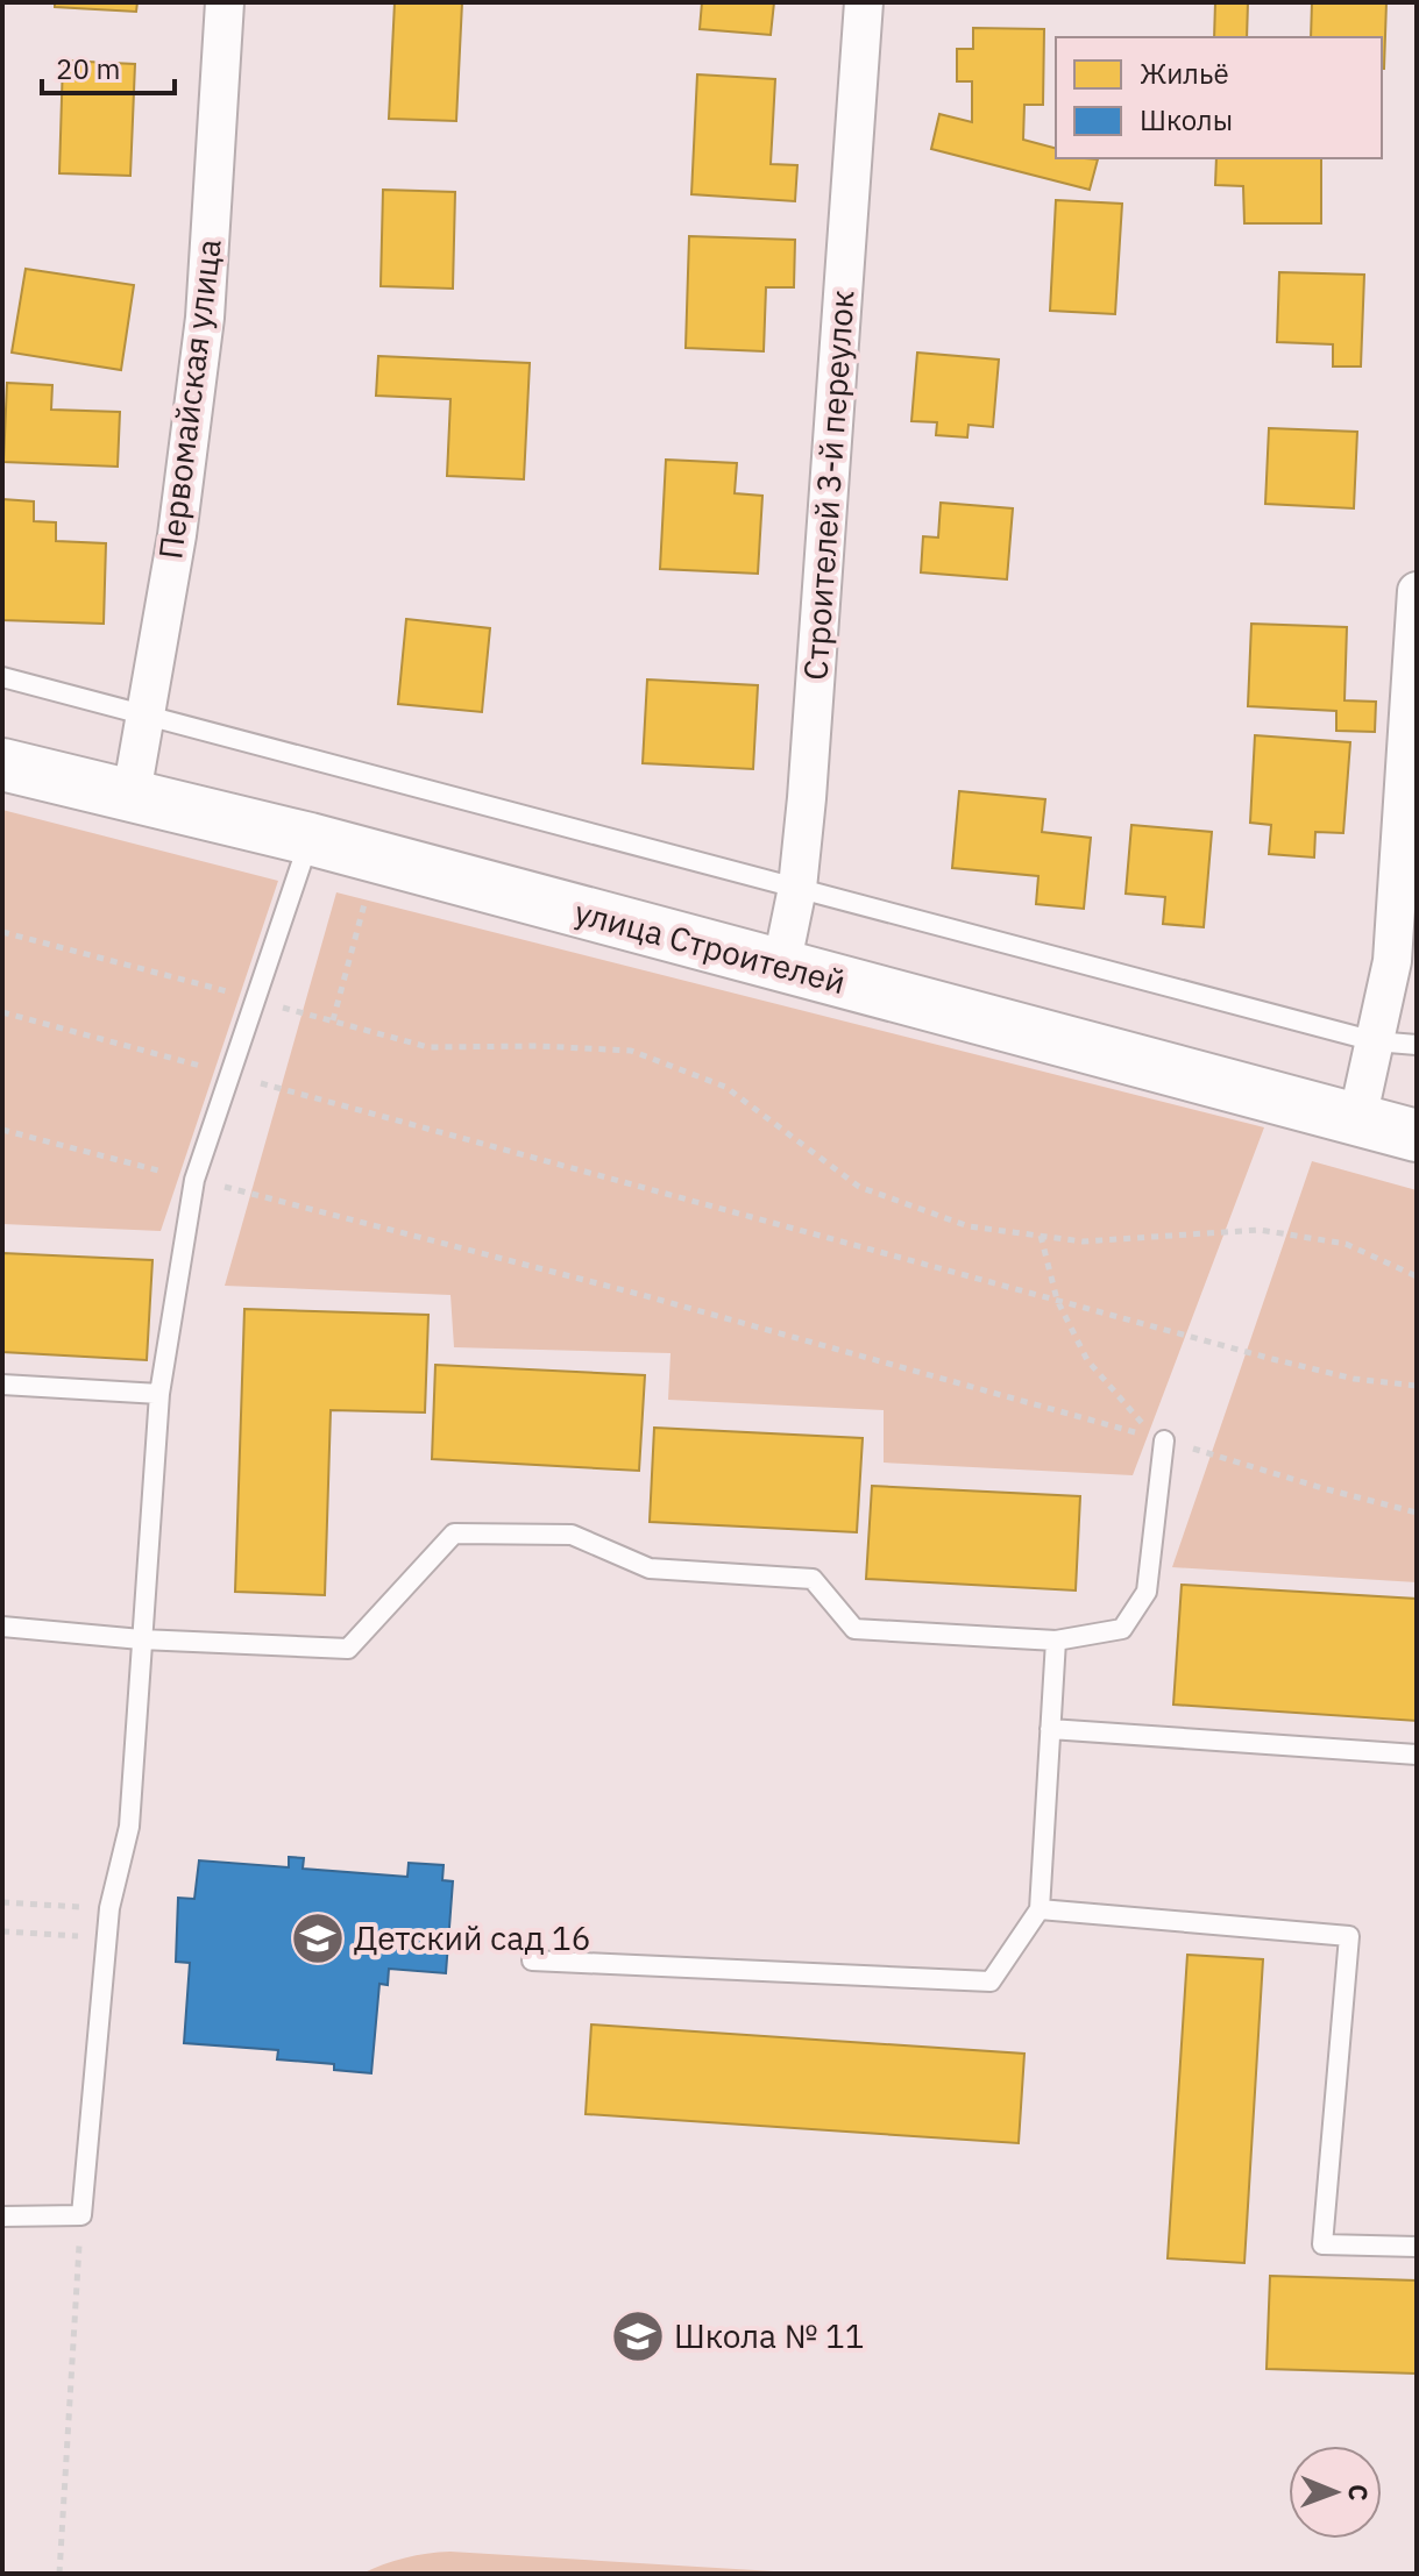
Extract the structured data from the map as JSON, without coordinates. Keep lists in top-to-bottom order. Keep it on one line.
{"streets":{"street":["Первомайская улица","Строителей 3-й переулок","улица Строителей"]},"crossings":[["Первомайская улица","улица Строителей"],["Строителей 3-й переулок","улица Строителей"]],"places":{"school or university":["Детский сад 16","Школа № 11"]},"legend":["Жильё","Школы"],"scale_bar":"20 m","north":"right"}
